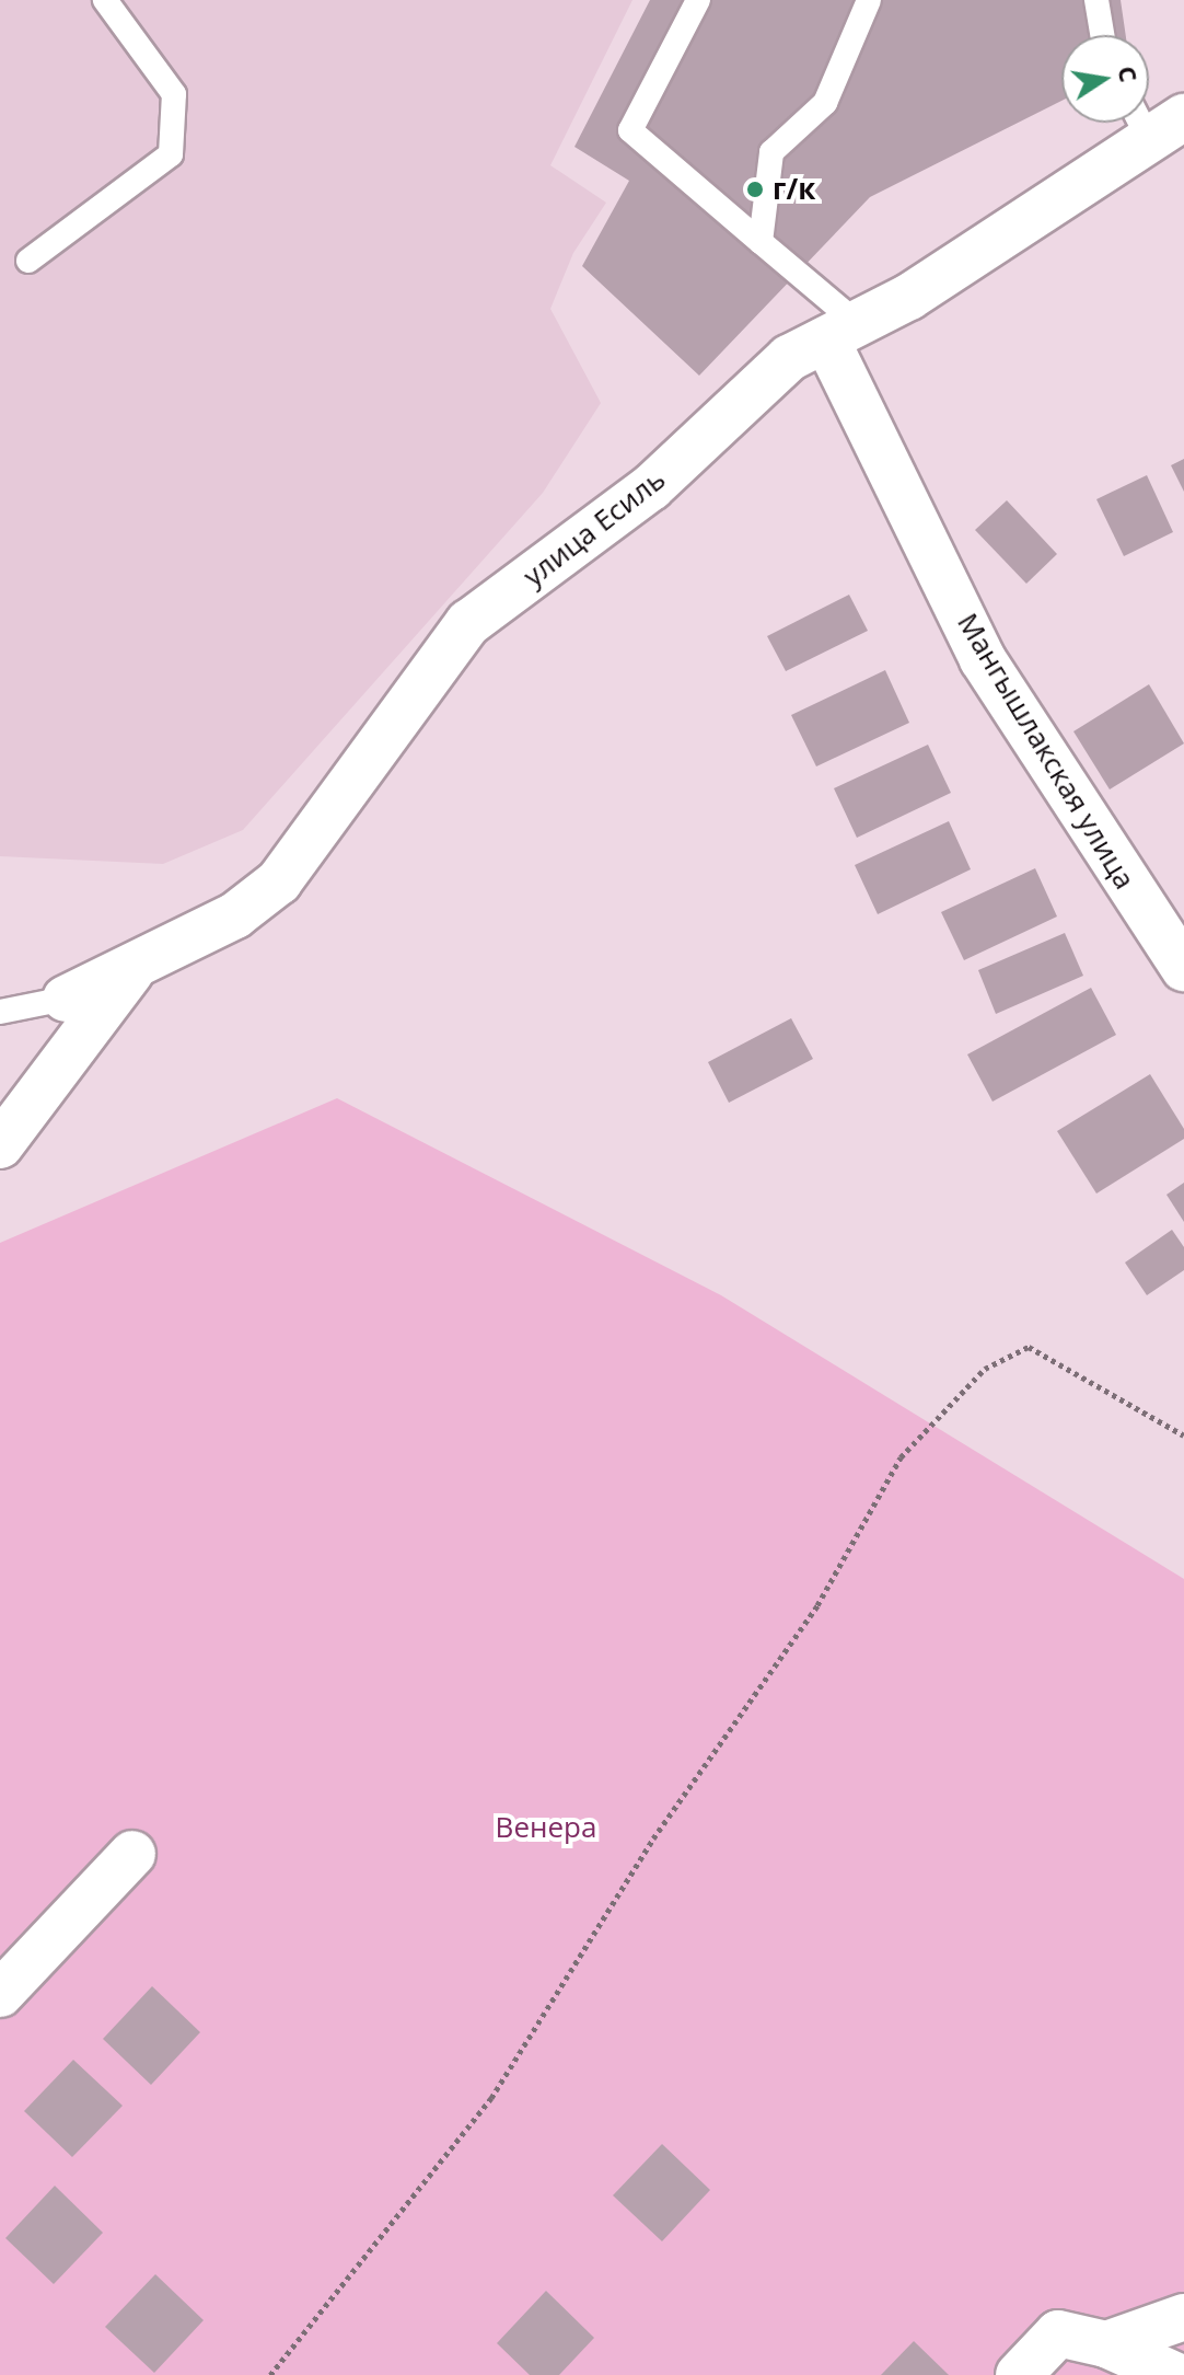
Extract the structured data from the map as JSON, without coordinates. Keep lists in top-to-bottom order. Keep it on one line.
{"streets":{"street":["улица Есиль","Мангышлакская улица"]},"crossings":[["улица Есиль","Мангышлакская улица"]],"parks":["Венера"],"places":["г/к"],"north":"right"}
